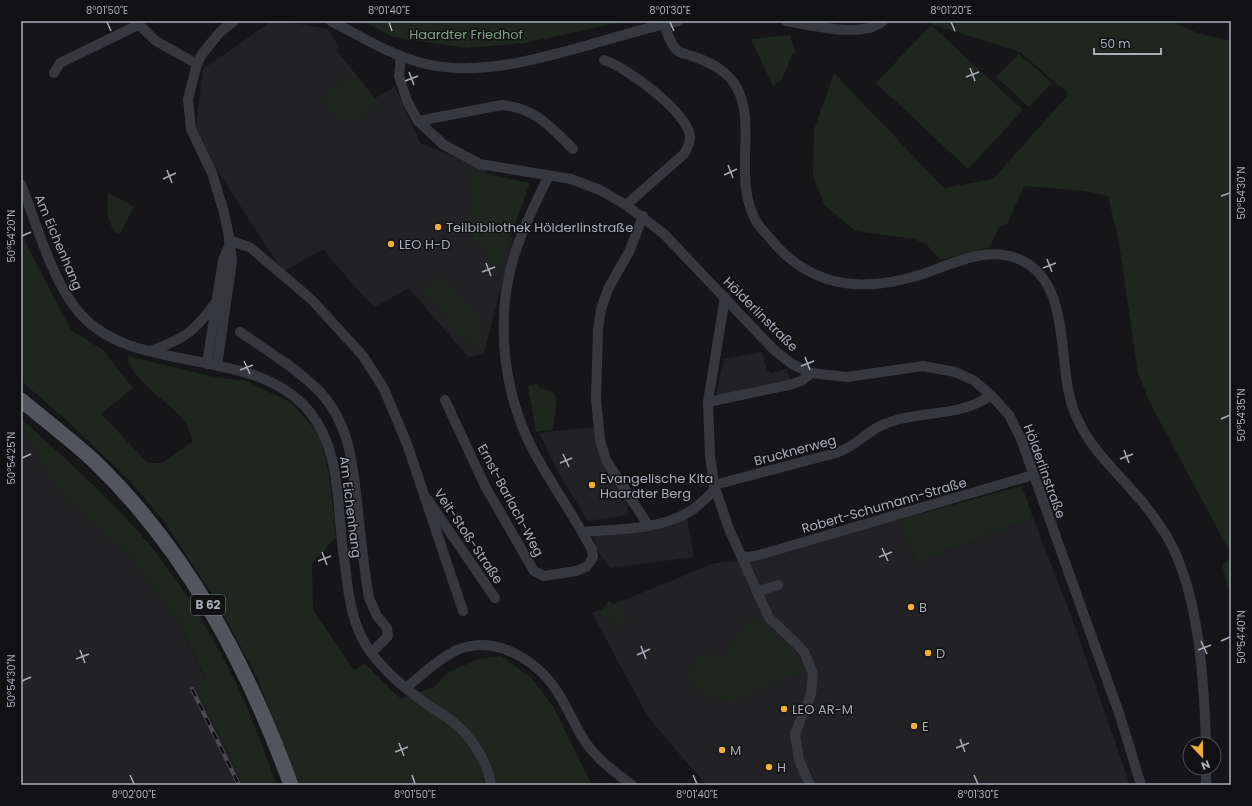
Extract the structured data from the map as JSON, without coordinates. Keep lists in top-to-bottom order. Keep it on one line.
{"streets":{"main road":["B 62"],"street":["Am Eichenhang","Hölderlinstraße","Brucknerweg","Ernst-Barlach-Weg","Robert-Schumann-Straße","Veit-Stoß-Straße"]},"crossings":[["Hölderlinstraße","Brucknerweg"],["Hölderlinstraße","Robert-Schumann-Straße"]],"parks":["Haardter Friedhof"],"places":["Teilbibliothek Hölderlinstraße","LEO H-D","Evangelische Kita Haardter Berg","B","D","LEO AR-M","E","M","H"],"scale_bar":"50 m","north":"bottom","coordinates":["8°01'50\"E","8°01'40\"E","8°01'30\"E","8°01'20\"E","50°54'30\"N","50°54'20\"N","50°54'35\"N","50°54'25\"N","50°54'40\"N","8°02'00\"E"]}
